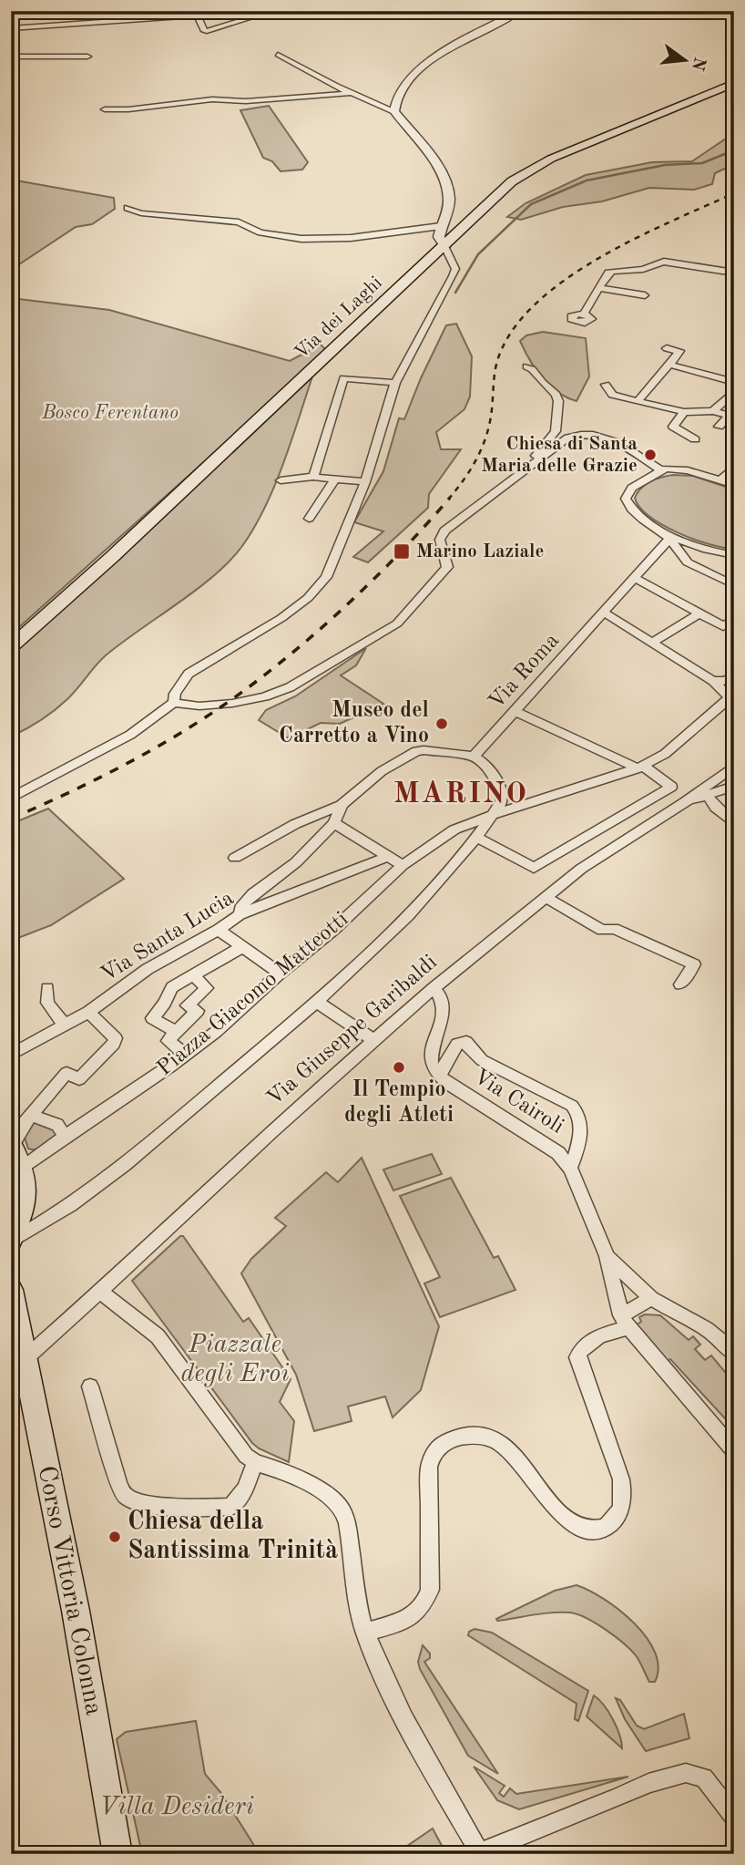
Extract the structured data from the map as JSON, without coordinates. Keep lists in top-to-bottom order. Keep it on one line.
{"streets":{"main road":["Via dei Laghi","Corso Vittoria Colonna"],"street":["Via Roma","Via Santa Lucia","Piazza Giacomo Matteotti","Via Giuseppe Garibaldi","Via Cairoli"]},"crossings":[["Via Giuseppe Garibaldi","Via Cairoli"],["Via Giuseppe Garibaldi","Corso Vittoria Colonna"]],"districts":["MARINO"],"parks":["Bosco Ferentano","Piazzale degli Eroi","Villa Desideri"],"places":{"other":["Chiesa di Santa Maria delle Grazie","Museo del Carretto a Vino","Il Tempio degli Atleti","Chiesa della Santissima Trinità"],"transit":["Marino Laziale"]},"north":"right"}
